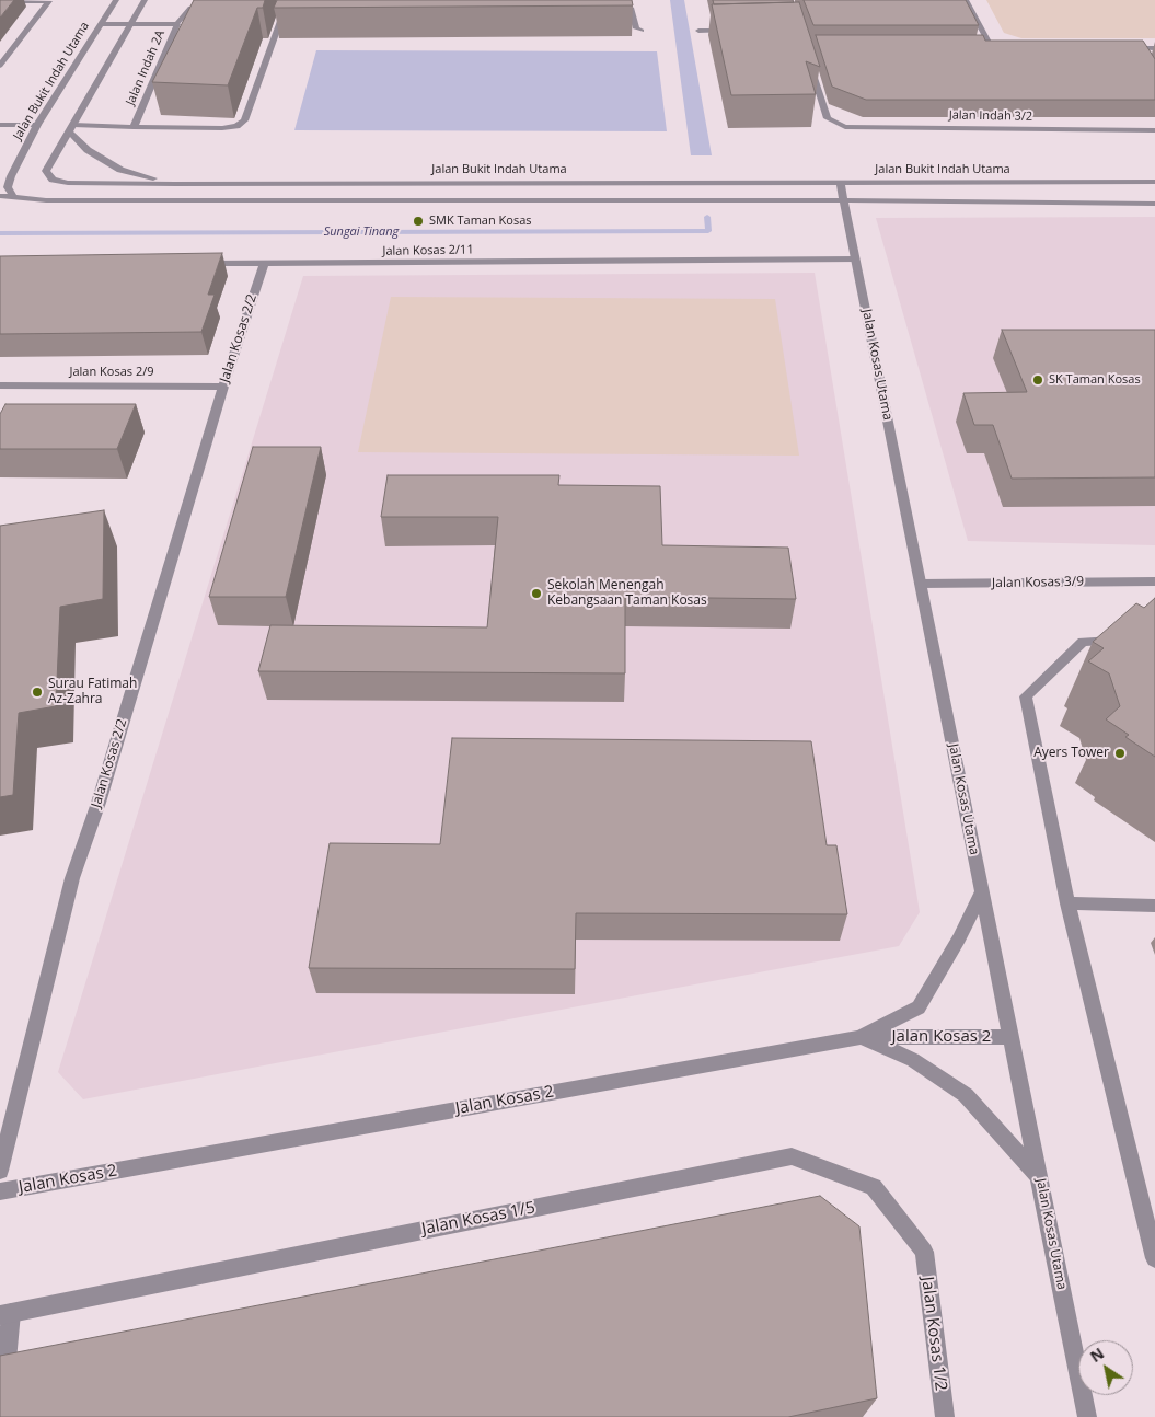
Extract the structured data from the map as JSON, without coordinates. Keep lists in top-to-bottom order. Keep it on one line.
{"streets":{"street":["Jalan Indah 2A","Jalan Bukit Indah Utama","Jalan Indah 3/2","Jalan Kosas 2/11","Jalan Kosas 2/2","Jalan Kosas Utama","Jalan Kosas 2/9","Jalan Kosas 3/9","Jalan Kosas 2","Jalan Kosas 1/5","Jalan Kosas 1/2"]},"crossings":[["Jalan Indah 2A","Jalan Bukit Indah Utama"],["Jalan Bukit Indah Utama","Jalan Kosas Utama"],["Jalan Kosas 2/11","Jalan Kosas 2/2"],["Jalan Kosas 2/11","Jalan Kosas Utama"],["Jalan Kosas 2/2","Jalan Kosas 2/9"],["Jalan Kosas Utama","Jalan Kosas 3/9"],["Jalan Kosas Utama","Jalan Kosas 2"],["Jalan Kosas 1/5","Jalan Kosas 1/2"]],"water":["Sungai Tinang"],"places":["SMK Taman Kosas","SK Taman Kosas","Sekolah Menengah Kebangsaan Taman Kosas","Surau Fatimah Az-Zahra","Ayers Tower"],"north":"top left"}
